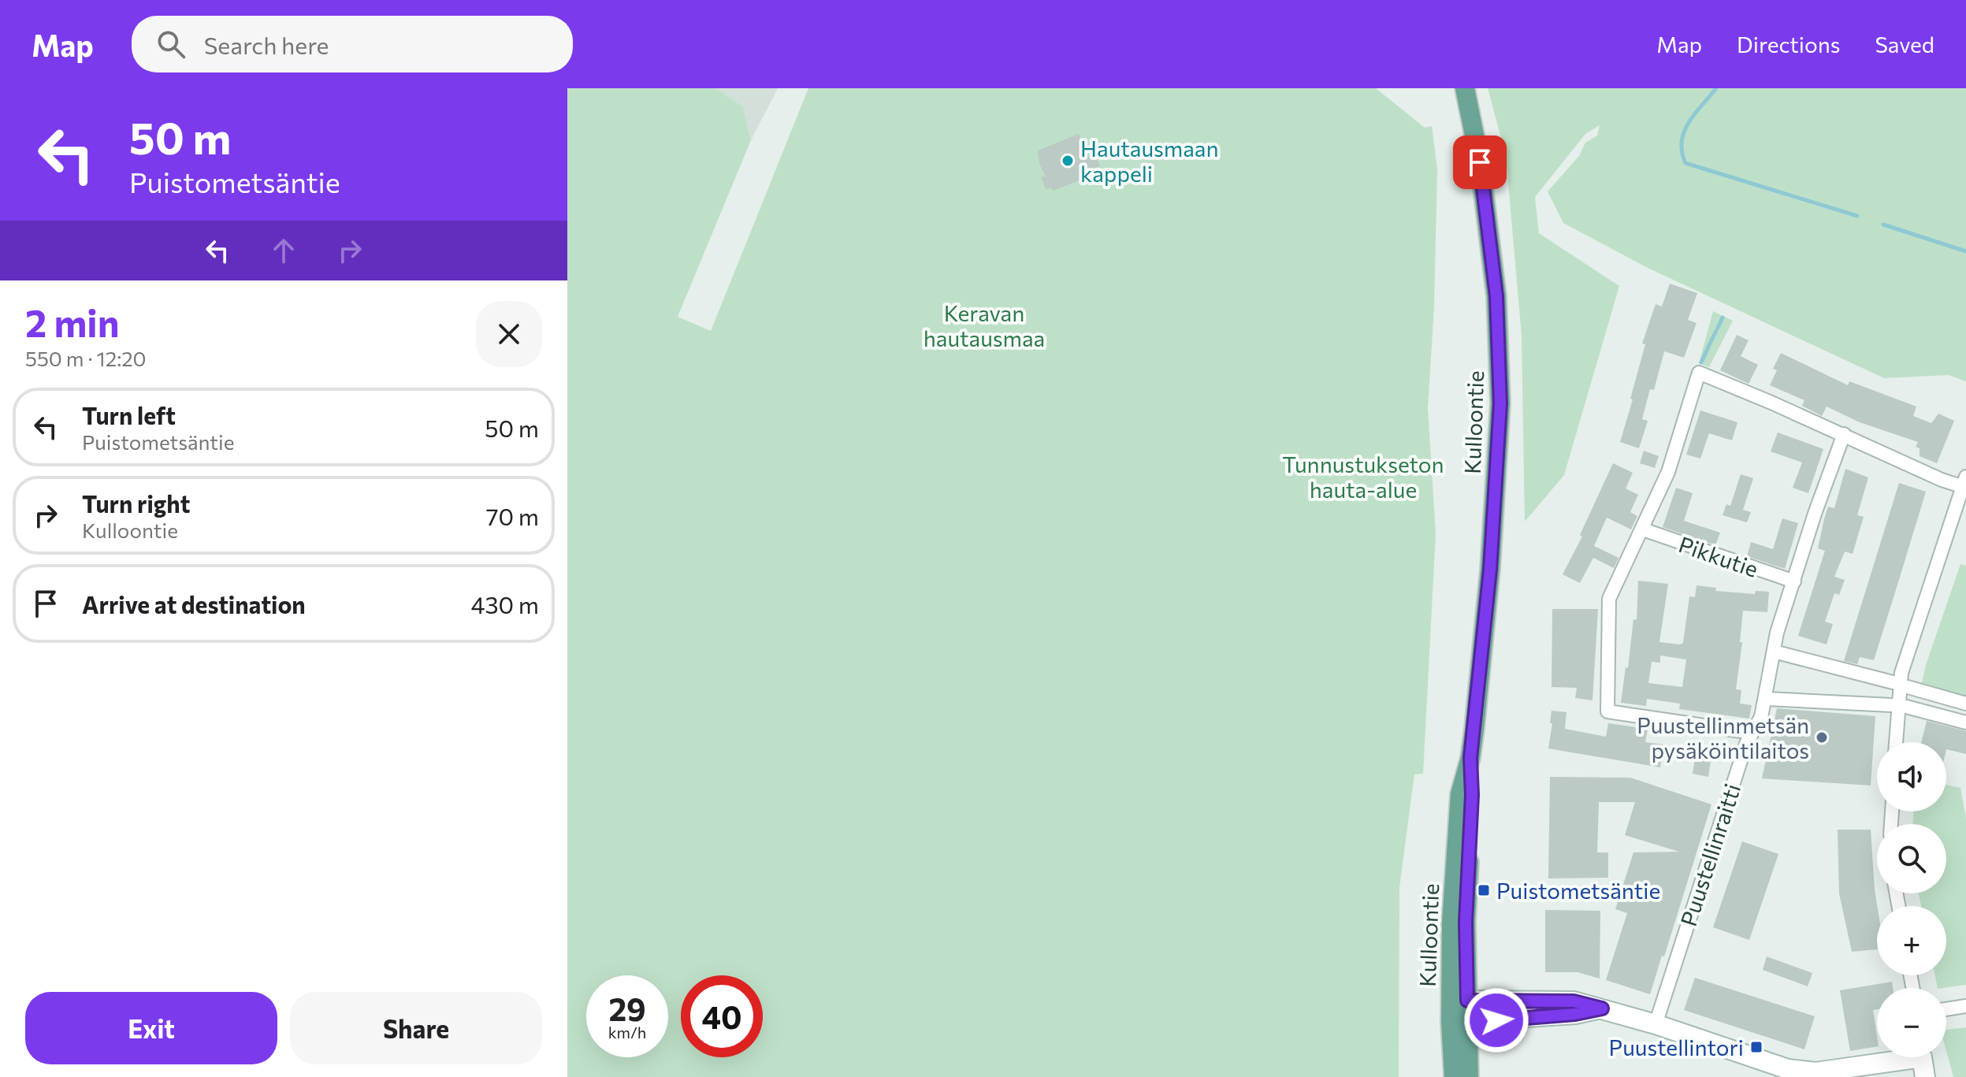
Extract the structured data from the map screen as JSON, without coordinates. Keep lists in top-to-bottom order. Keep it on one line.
{"streets":{"main road":["Kulloontie"],"street":["Pikkutie","Puustellinraitti"]},"crossings":[["Pikkutie","Puustellinraitti"]],"parks":["Keravan hautausmaa","Tunnustukseton hauta-alue"],"places":{"other":["Hautausmaan kappeli","Puustellinmetsän pysäköintilaitos"],"transit":["Puistometsäntie","Puustellintori"]},"page":{"header":"Map","search":"Search here","nav":["Map","Directions","Saved"],"turn":["50 m","Puistometsäntie"],"heading":["2 min","550 m · 12:20"],"list":[{"name":"Turn left","note":"Puistometsäntie","value":"50 m"},{"name":"Turn right","note":"Kulloontie","value":"70 m"},{"name":"Arrive at destination","value":"430 m"}],"map_buttons":["+","−"],"speed":"29 km/h","limit":"40","buttons":["Exit","Share"]}}
